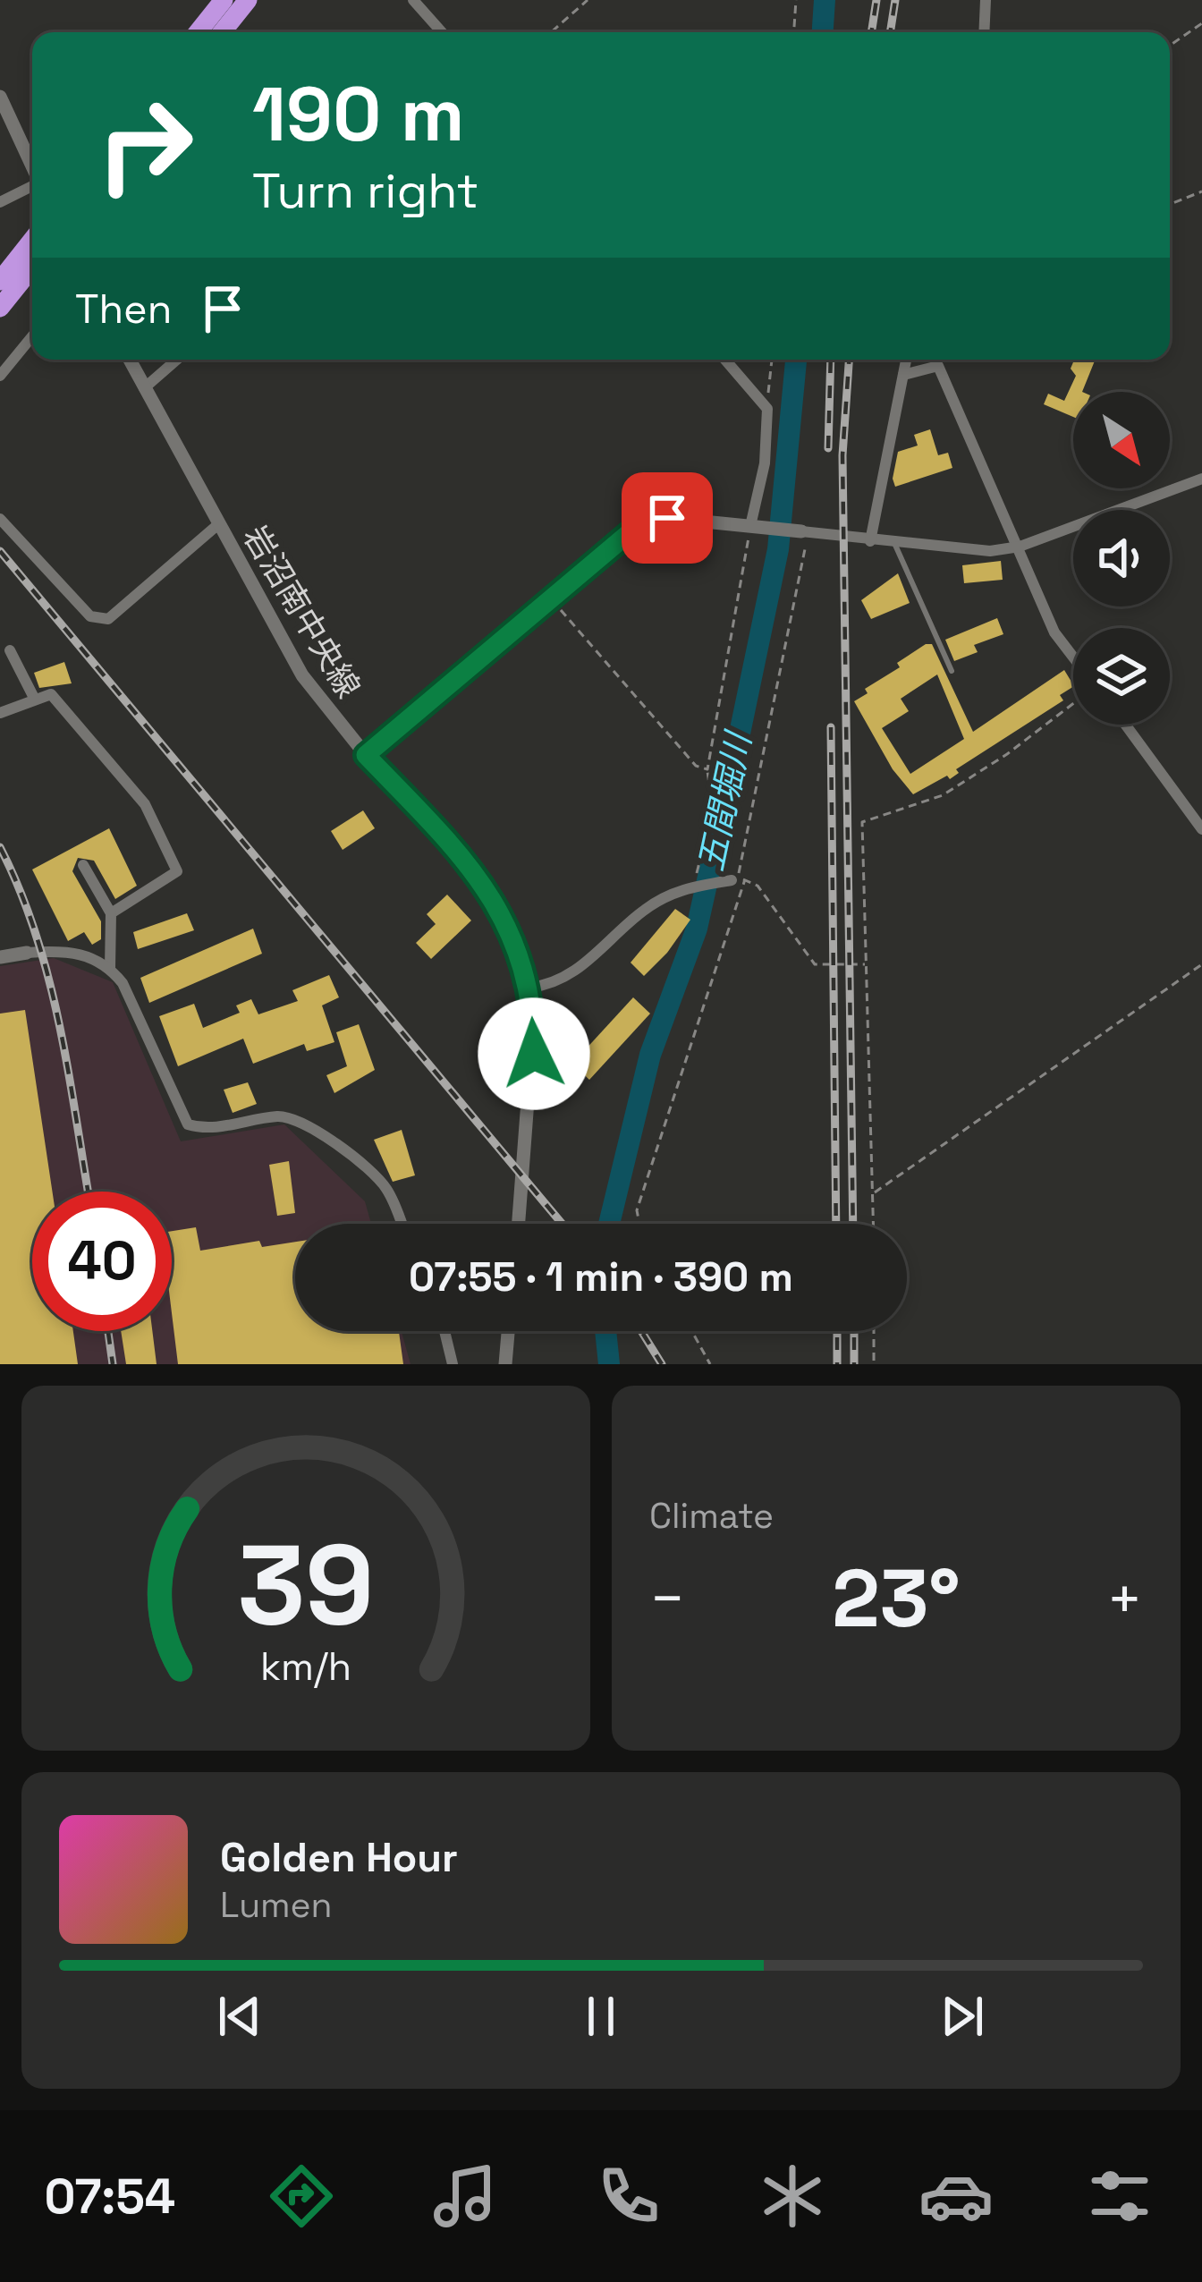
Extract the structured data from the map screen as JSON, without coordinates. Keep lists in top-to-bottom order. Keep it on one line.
{"streets":{"street":["岩沼南中央線"]},"water":["五間堀川"],"north":"bottom right","page":{"turn":["190 m","Turn right"],"then":"Then","limit":"40","trip":"07:55 · 1 min · 390 m","tile":"Climate","heat":["−","23°","+"],"song":["Golden Hour","Lumen"],"tabs":"07:54","gauge":["39","km/h"]}}
